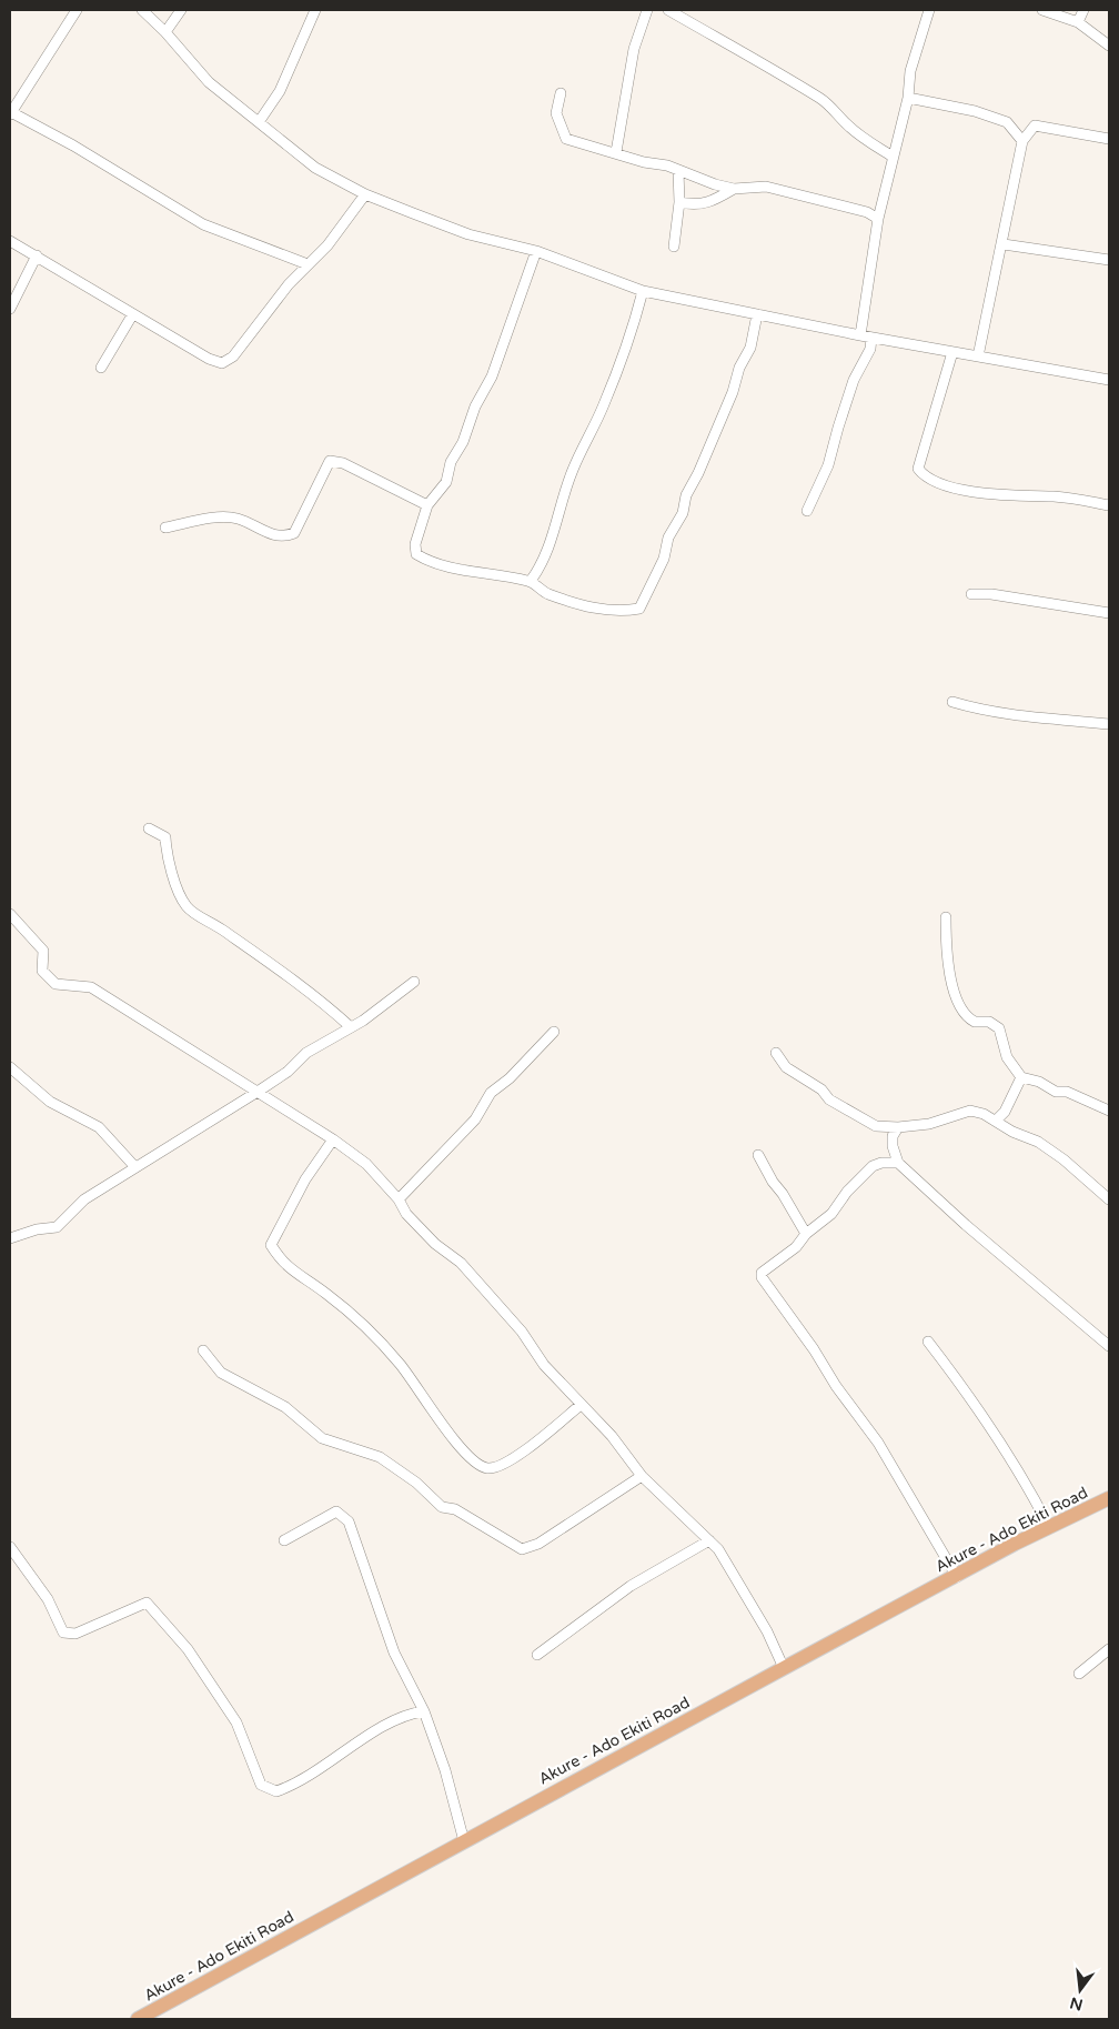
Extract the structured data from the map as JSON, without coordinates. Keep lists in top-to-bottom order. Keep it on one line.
{"streets":{"main road":["Akure - Ado Ekiti Road"]},"north":"bottom"}
